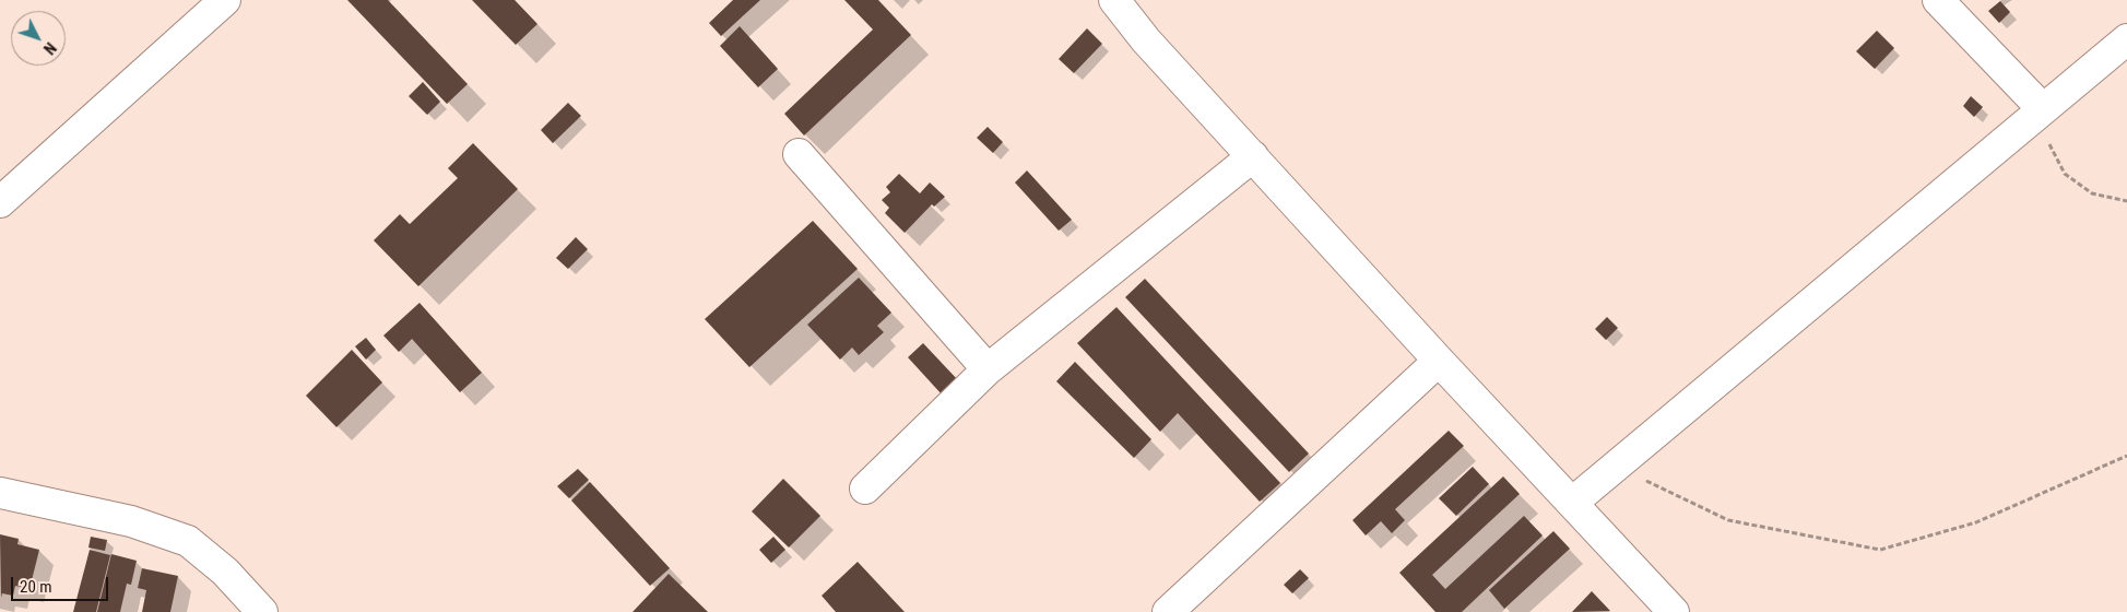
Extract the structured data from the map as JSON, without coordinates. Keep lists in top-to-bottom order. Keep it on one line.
{"scale_bar":"20 m","north":"bottom right"}
